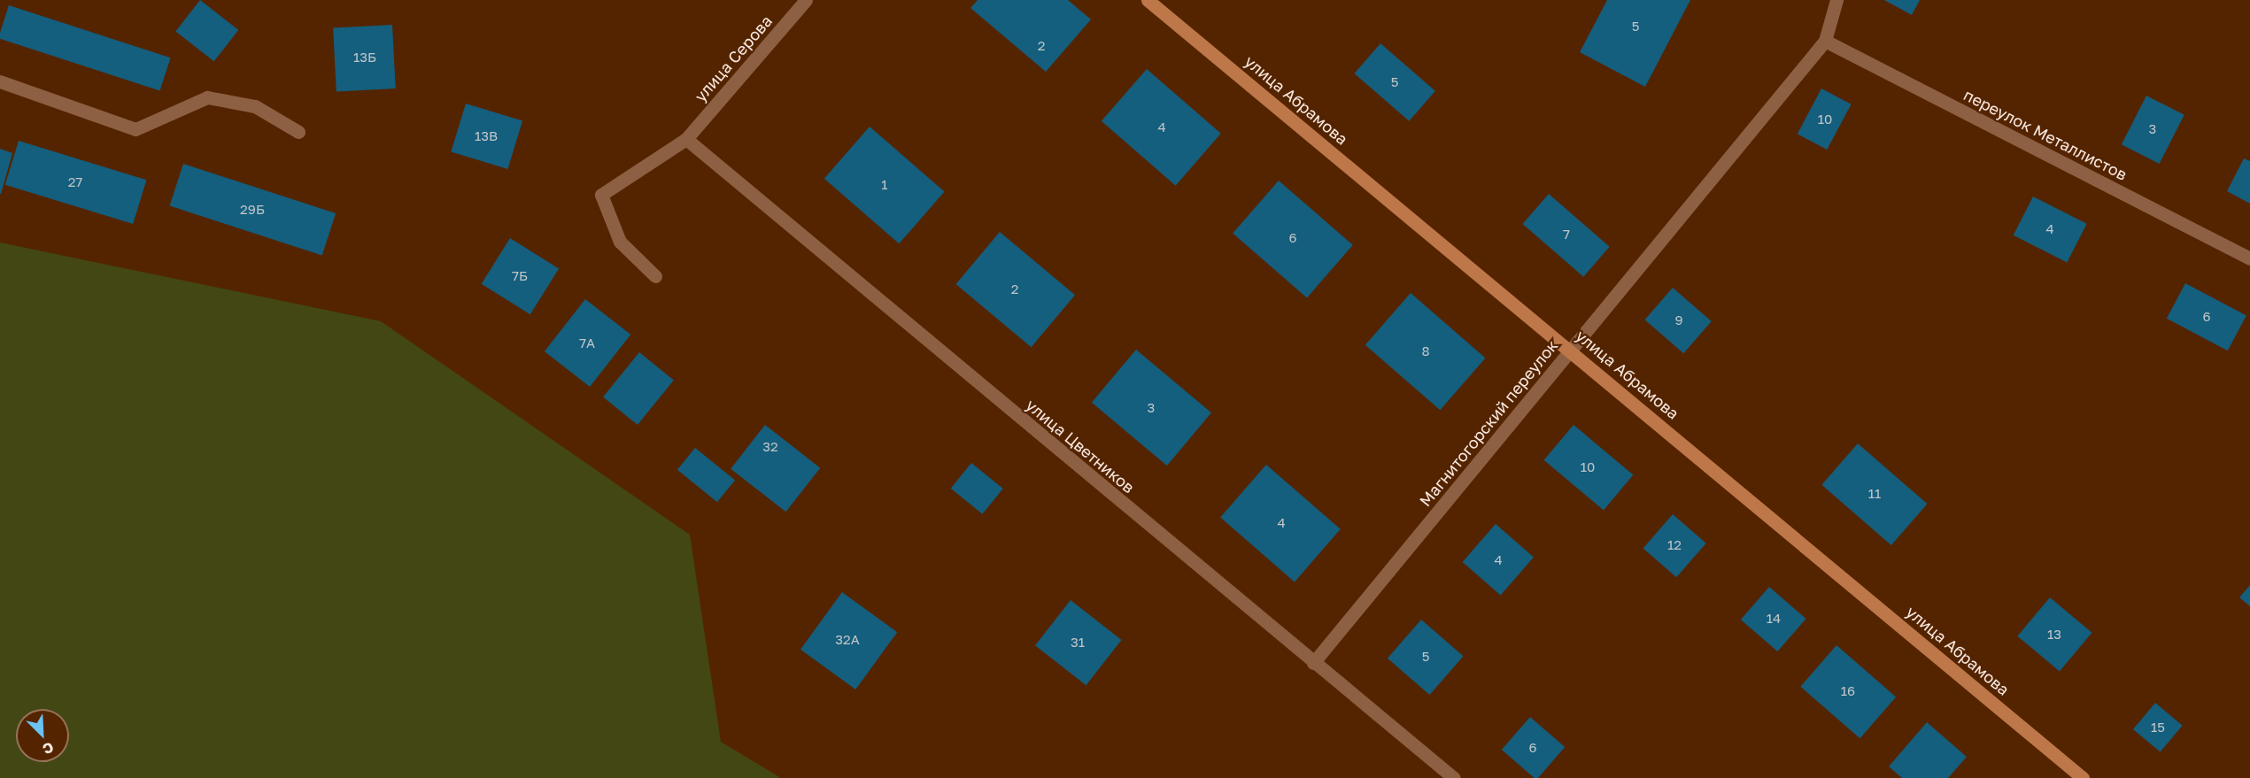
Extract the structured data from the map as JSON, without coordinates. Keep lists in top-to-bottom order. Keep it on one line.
{"streets":{"street":["улица Серова","улица Абрамова","переулок Металлистов","Магнитогорский переулок","улица Цветников"]},"crossings":[["улица Серова","улица Цветников"],["улица Абрамова","Магнитогорский переулок"],["переулок Металлистов","Магнитогорский переулок"],["Магнитогорский переулок","улица Цветников"]],"house_numbers":["5","2","13Б","5","10","4","3","13В","27","1","29Б","4","7","6","7Б","2","6","9","7А","8","3","32","10","11","4","12","4","14","13","32А","31","5","16","15","6"],"north":"bottom right"}
